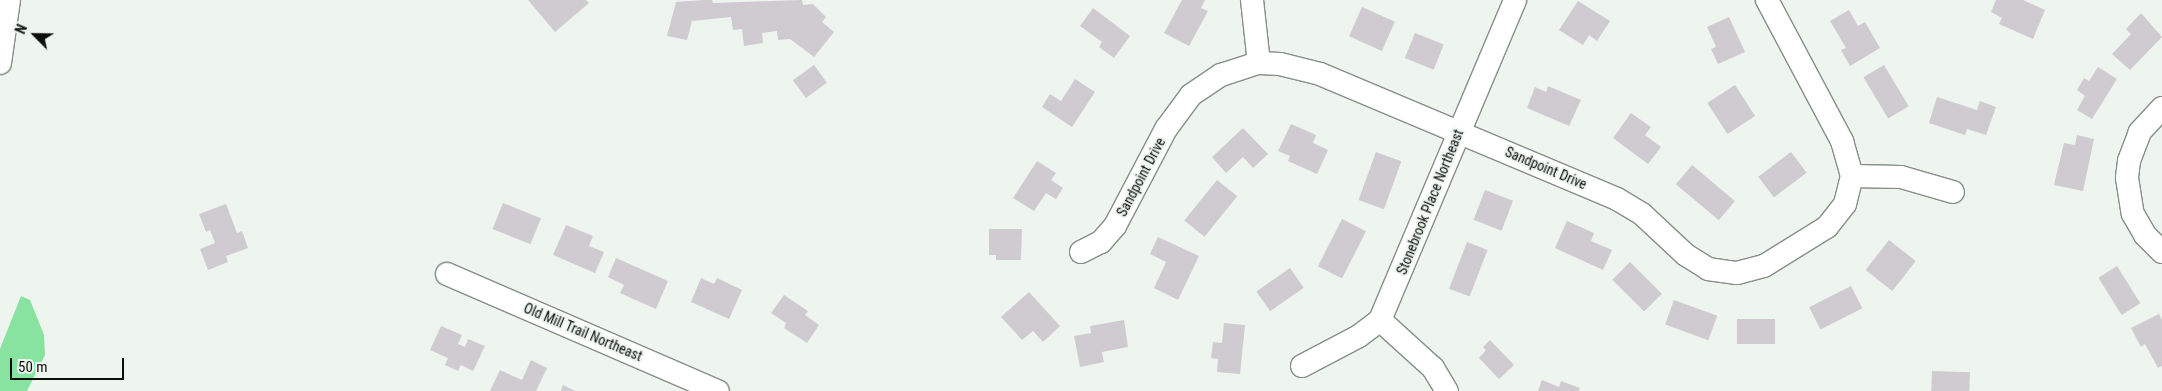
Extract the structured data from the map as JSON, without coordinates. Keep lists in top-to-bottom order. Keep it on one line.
{"streets":{"street":["Sandpoint Drive","Stonebrook Place Northeast","Old Mill Trail Northeast"]},"crossings":[["Sandpoint Drive","Stonebrook Place Northeast"]],"scale_bar":"50 m","north":"top left"}
